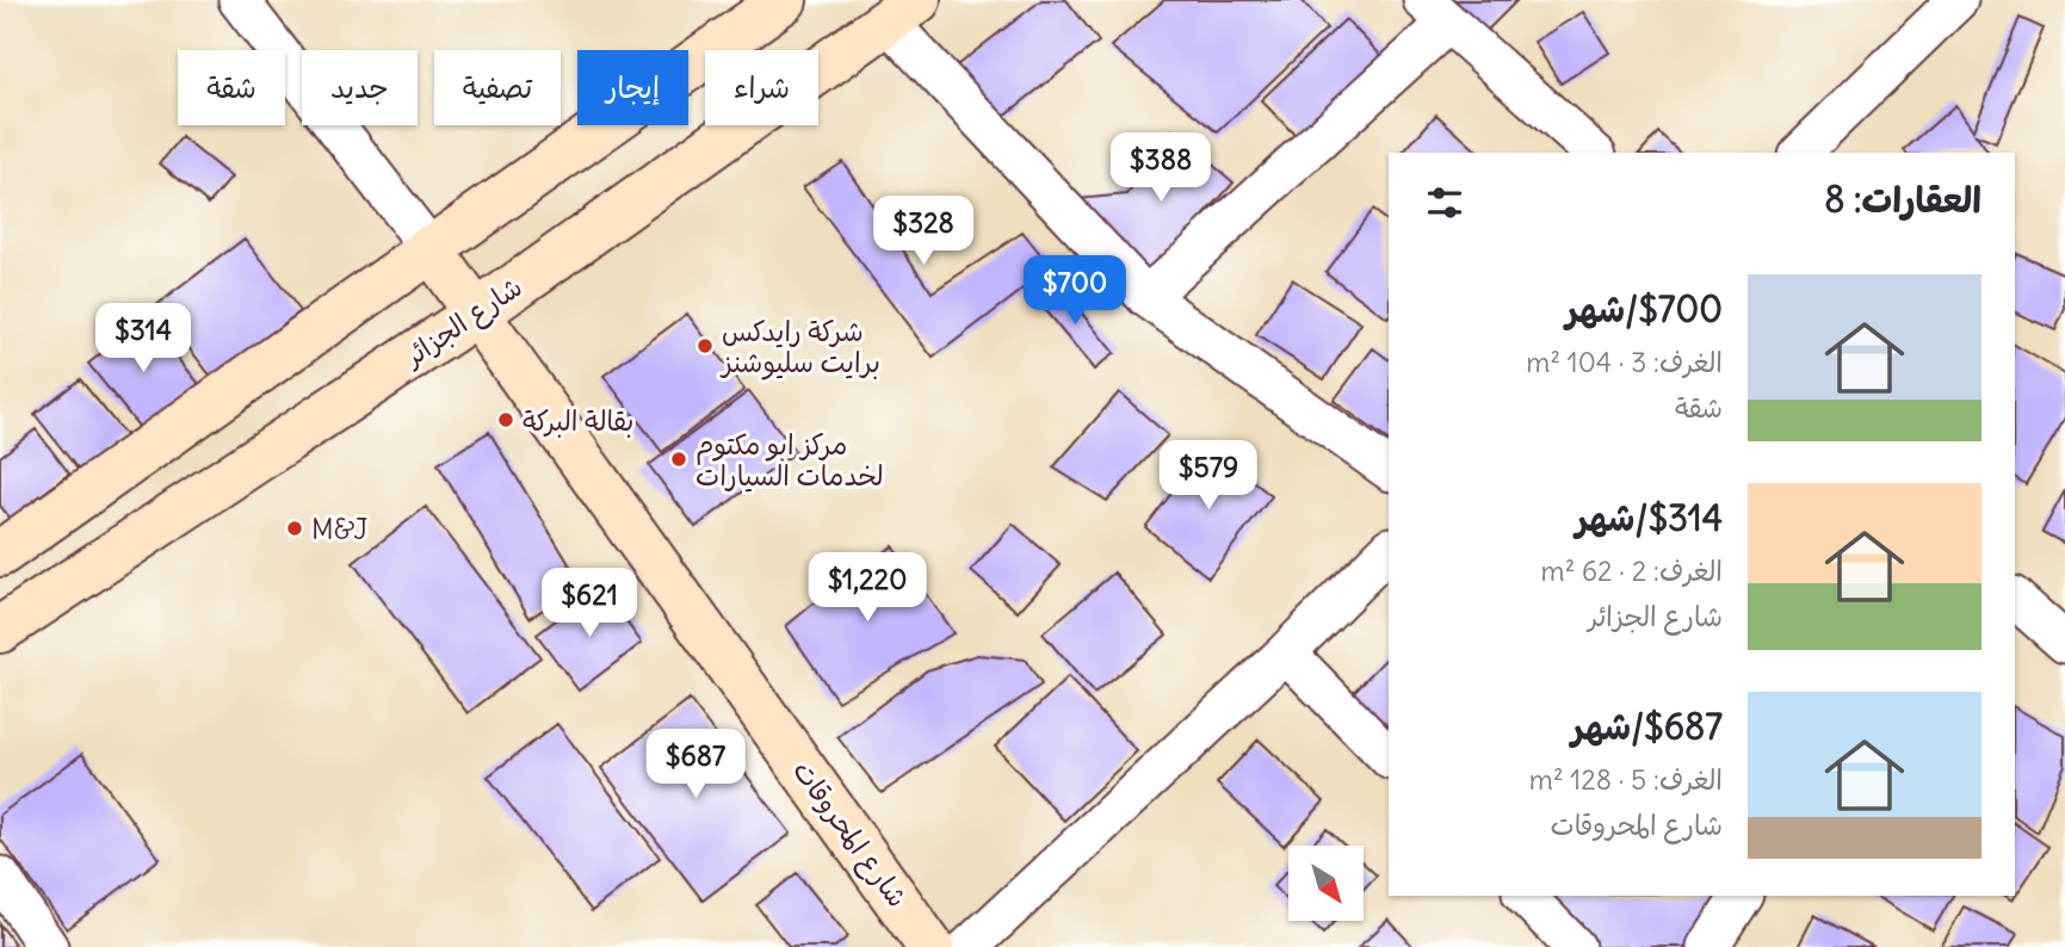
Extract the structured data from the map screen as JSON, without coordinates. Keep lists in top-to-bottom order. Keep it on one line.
{"streets":{"main road":["شارع الجزائر","شارع المحروقات"]},"crossings":[["شارع الجزائر","شارع المحروقات"]],"places":["شركة رايدكس برايت سليوشنز","بقالة البركة","مركز ابو مكتوم لخدمات السيارات","M&J"],"north":"bottom right","page":{"chip":["شراء","إيجار","تصفية","جديد","شقة"],"price":["$388","$328","$700","$314","$579","$1,220","$621","$687"],"heading":"العقارات: 8","list":[{"name":"$700/شهر","note":"الغرف: 3 · 104 m² · شقة"},{"name":"$314/شهر","note":"الغرف: 2 · 62 m² · شارع الجزائر"},{"name":"$687/شهر","note":"الغرف: 5 · 128 m² · شارع المحروقات"}]}}
